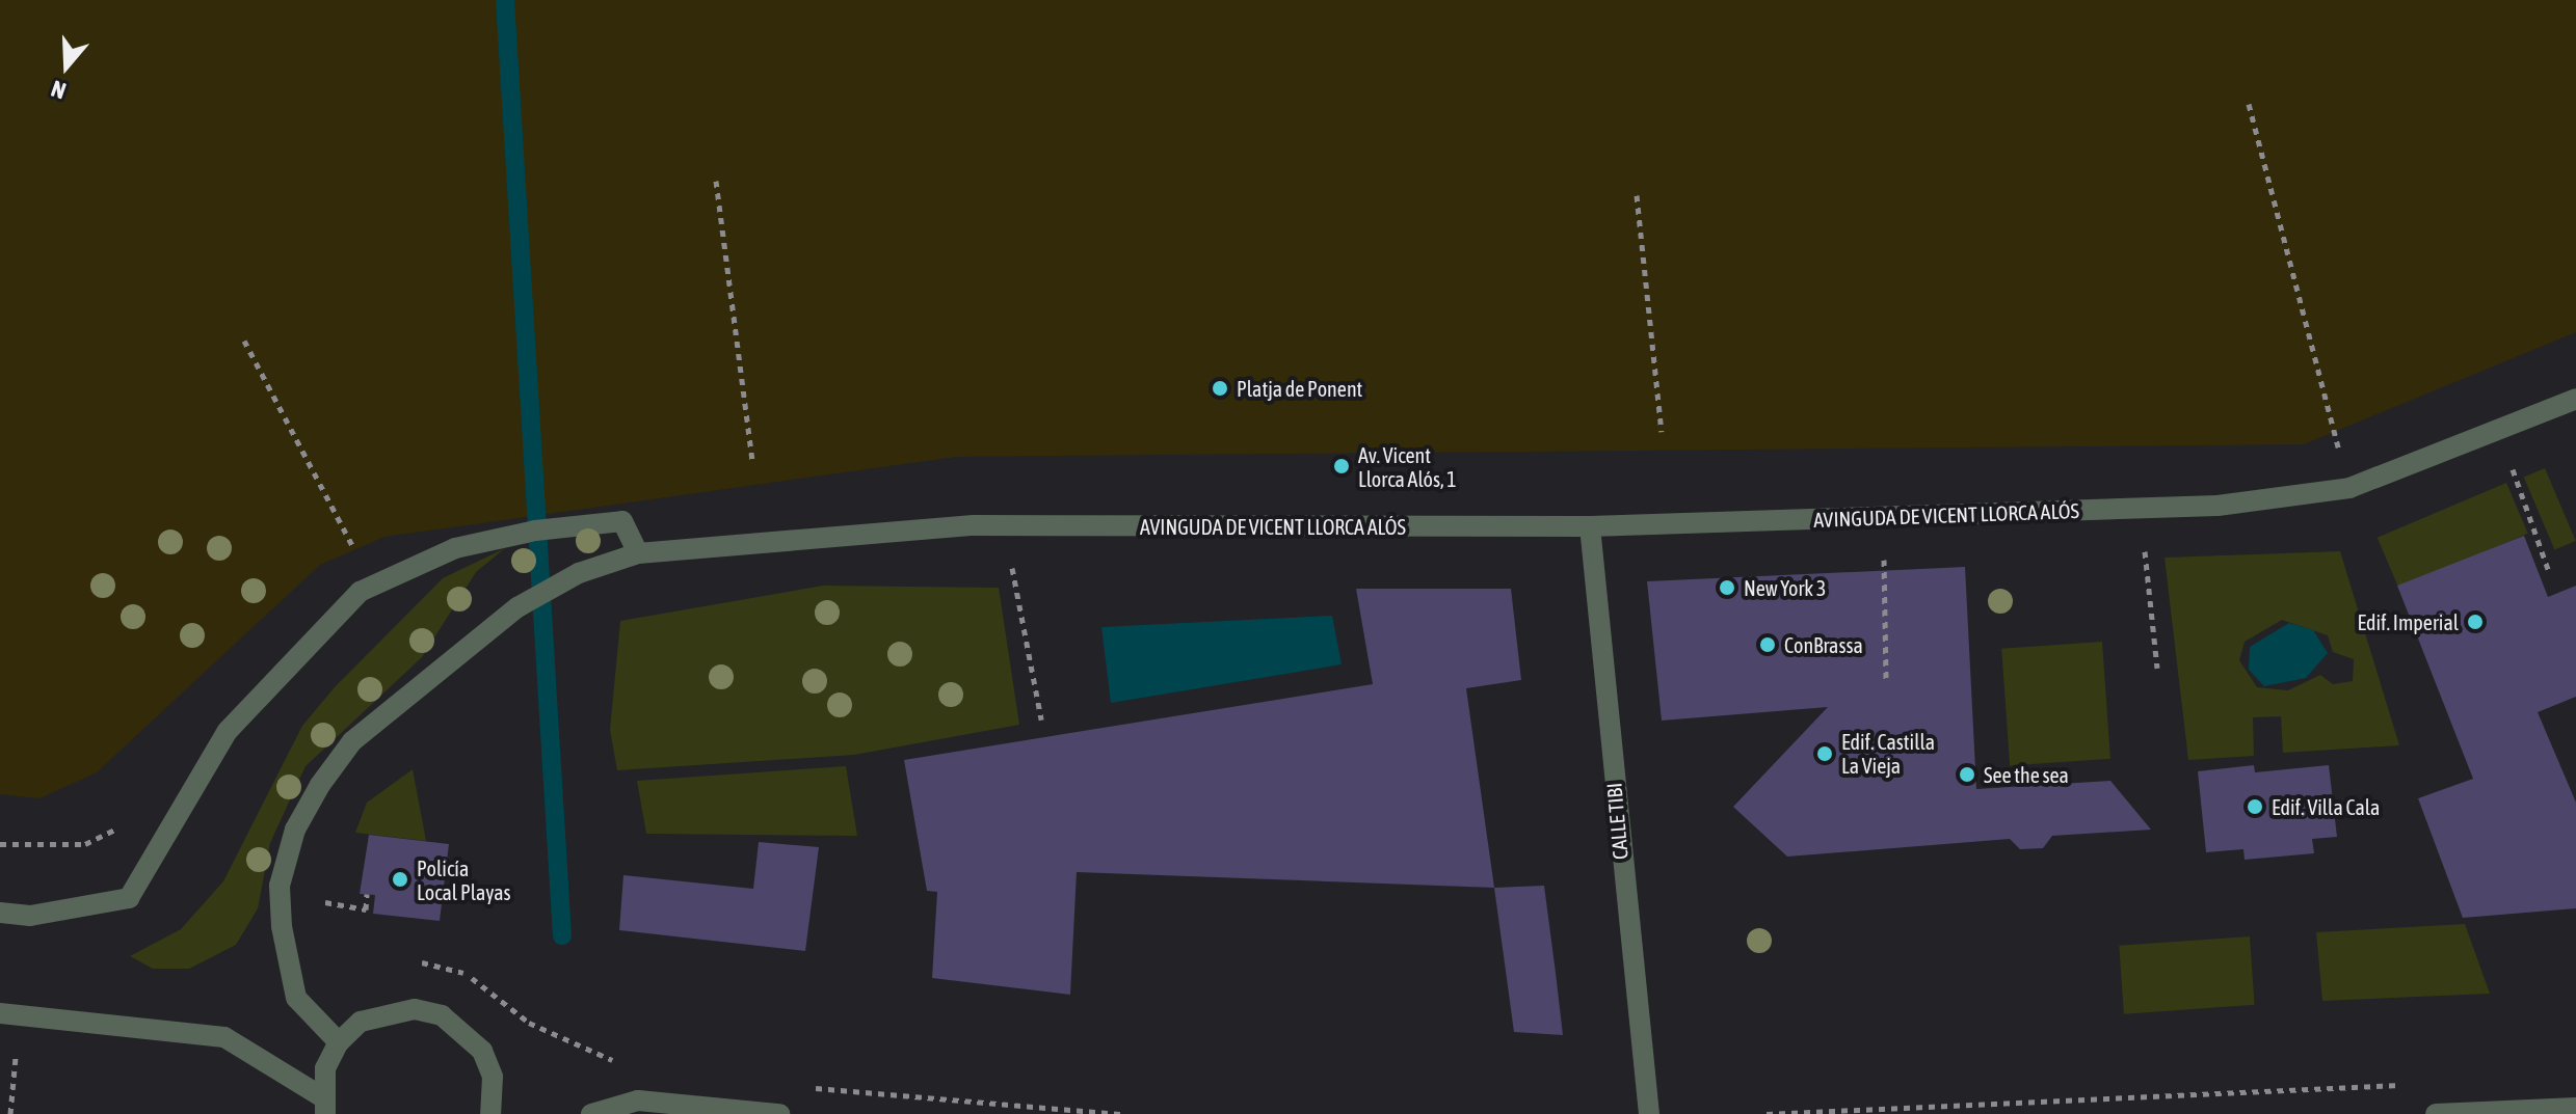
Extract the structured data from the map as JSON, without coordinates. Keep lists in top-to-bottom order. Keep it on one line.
{"streets":{"street":["AVINGUDA DE VICENT LLORCA ALÓS","CALLE TIBI"]},"crossings":[["AVINGUDA DE VICENT LLORCA ALÓS","CALLE TIBI"]],"places":["Platja de Ponent","Av. Vicent Llorca Alós, 1","New York 3","Edif. Imperial","ConBrassa","Edif. Castilla La Vieja","See the sea","Edif. Villa Cala","Policía Local Playas"],"north":"bottom"}
